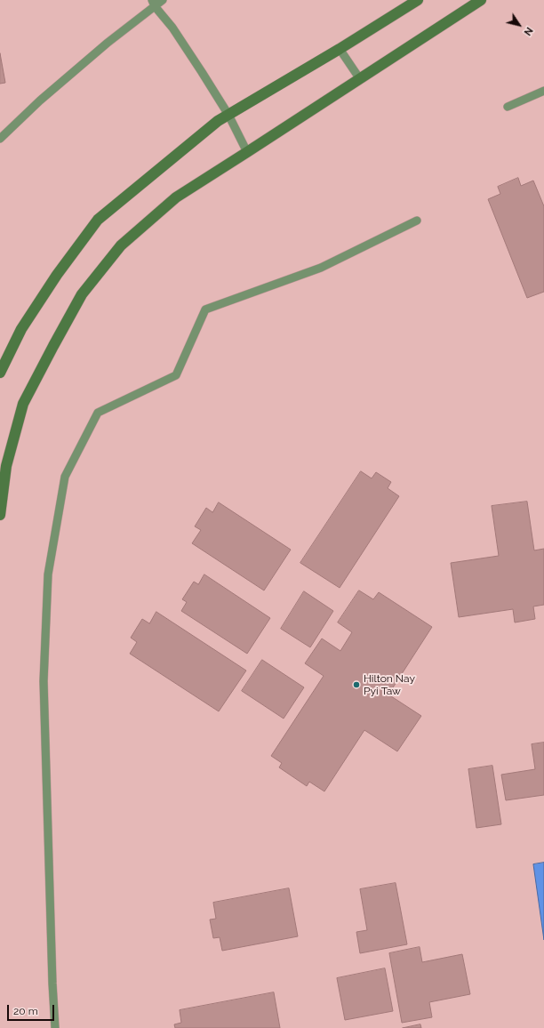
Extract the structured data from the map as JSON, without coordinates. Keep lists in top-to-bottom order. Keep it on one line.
{"places":["Hilton Nay Pyi Taw"],"scale_bar":"20 m","north":"bottom right"}
